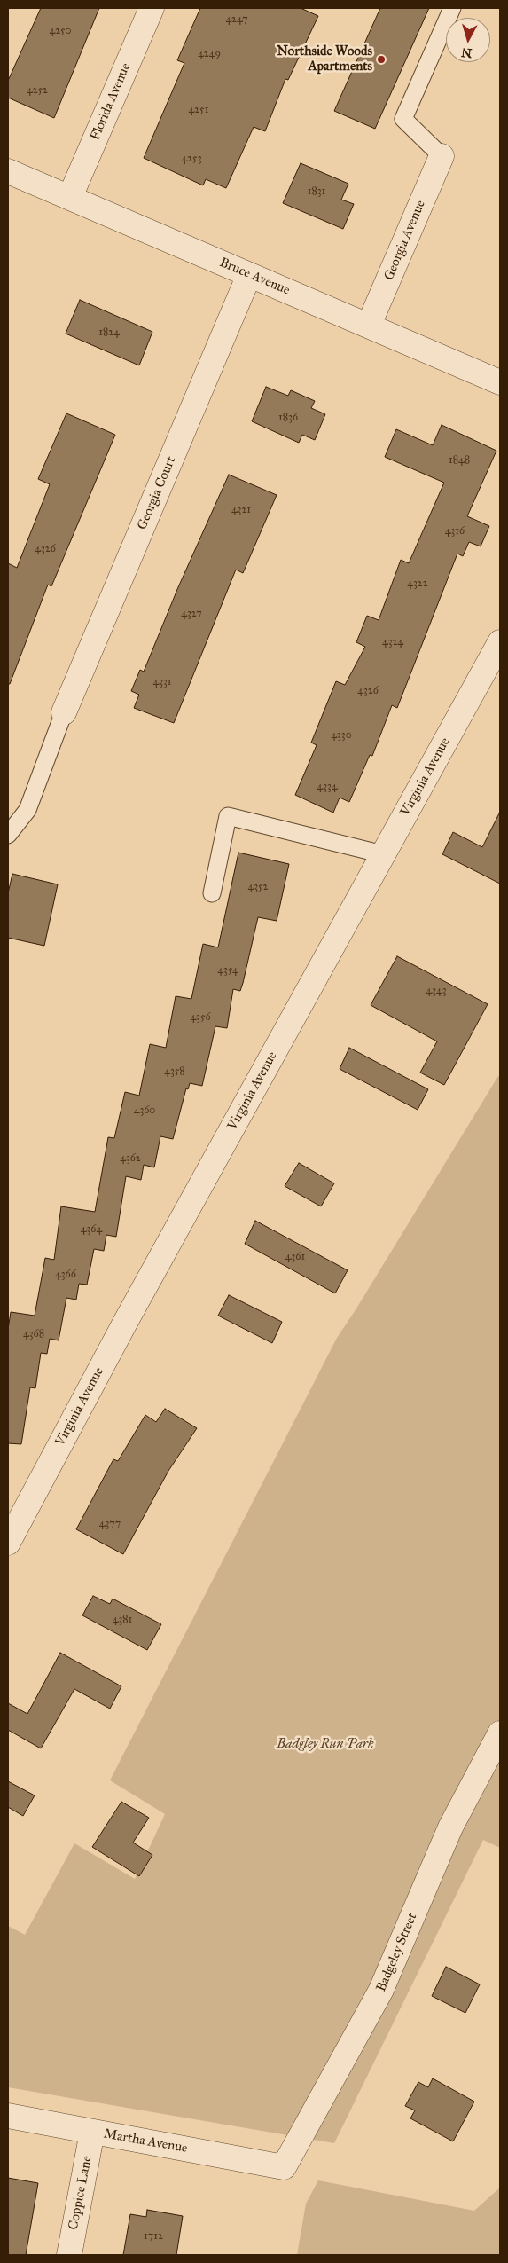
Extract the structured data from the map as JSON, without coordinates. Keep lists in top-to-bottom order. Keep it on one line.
{"streets":{"street":["Florida Avenue","Georgia Avenue","Bruce Avenue","Georgia Court","Virginia Avenue","Badgeley Street","Martha Avenue","Coppice Lane"]},"crossings":[["Florida Avenue","Bruce Avenue"],["Georgia Avenue","Bruce Avenue"],["Bruce Avenue","Georgia Court"],["Badgeley Street","Martha Avenue"],["Martha Avenue","Coppice Lane"]],"parks":["Badgley Run Park"],"places":["Northside Woods Apartments"],"house_numbers":["4247","4250","4249","4252","4251","4253","1831","1824","1836","1848","4321","4316","4326","4322","4327","4324","4331","4326","4330","4334","4352","4354","4343","4356","4358","4360","4362","4364","4361","4366","4368","4377","4381","1712"],"north":"bottom"}
